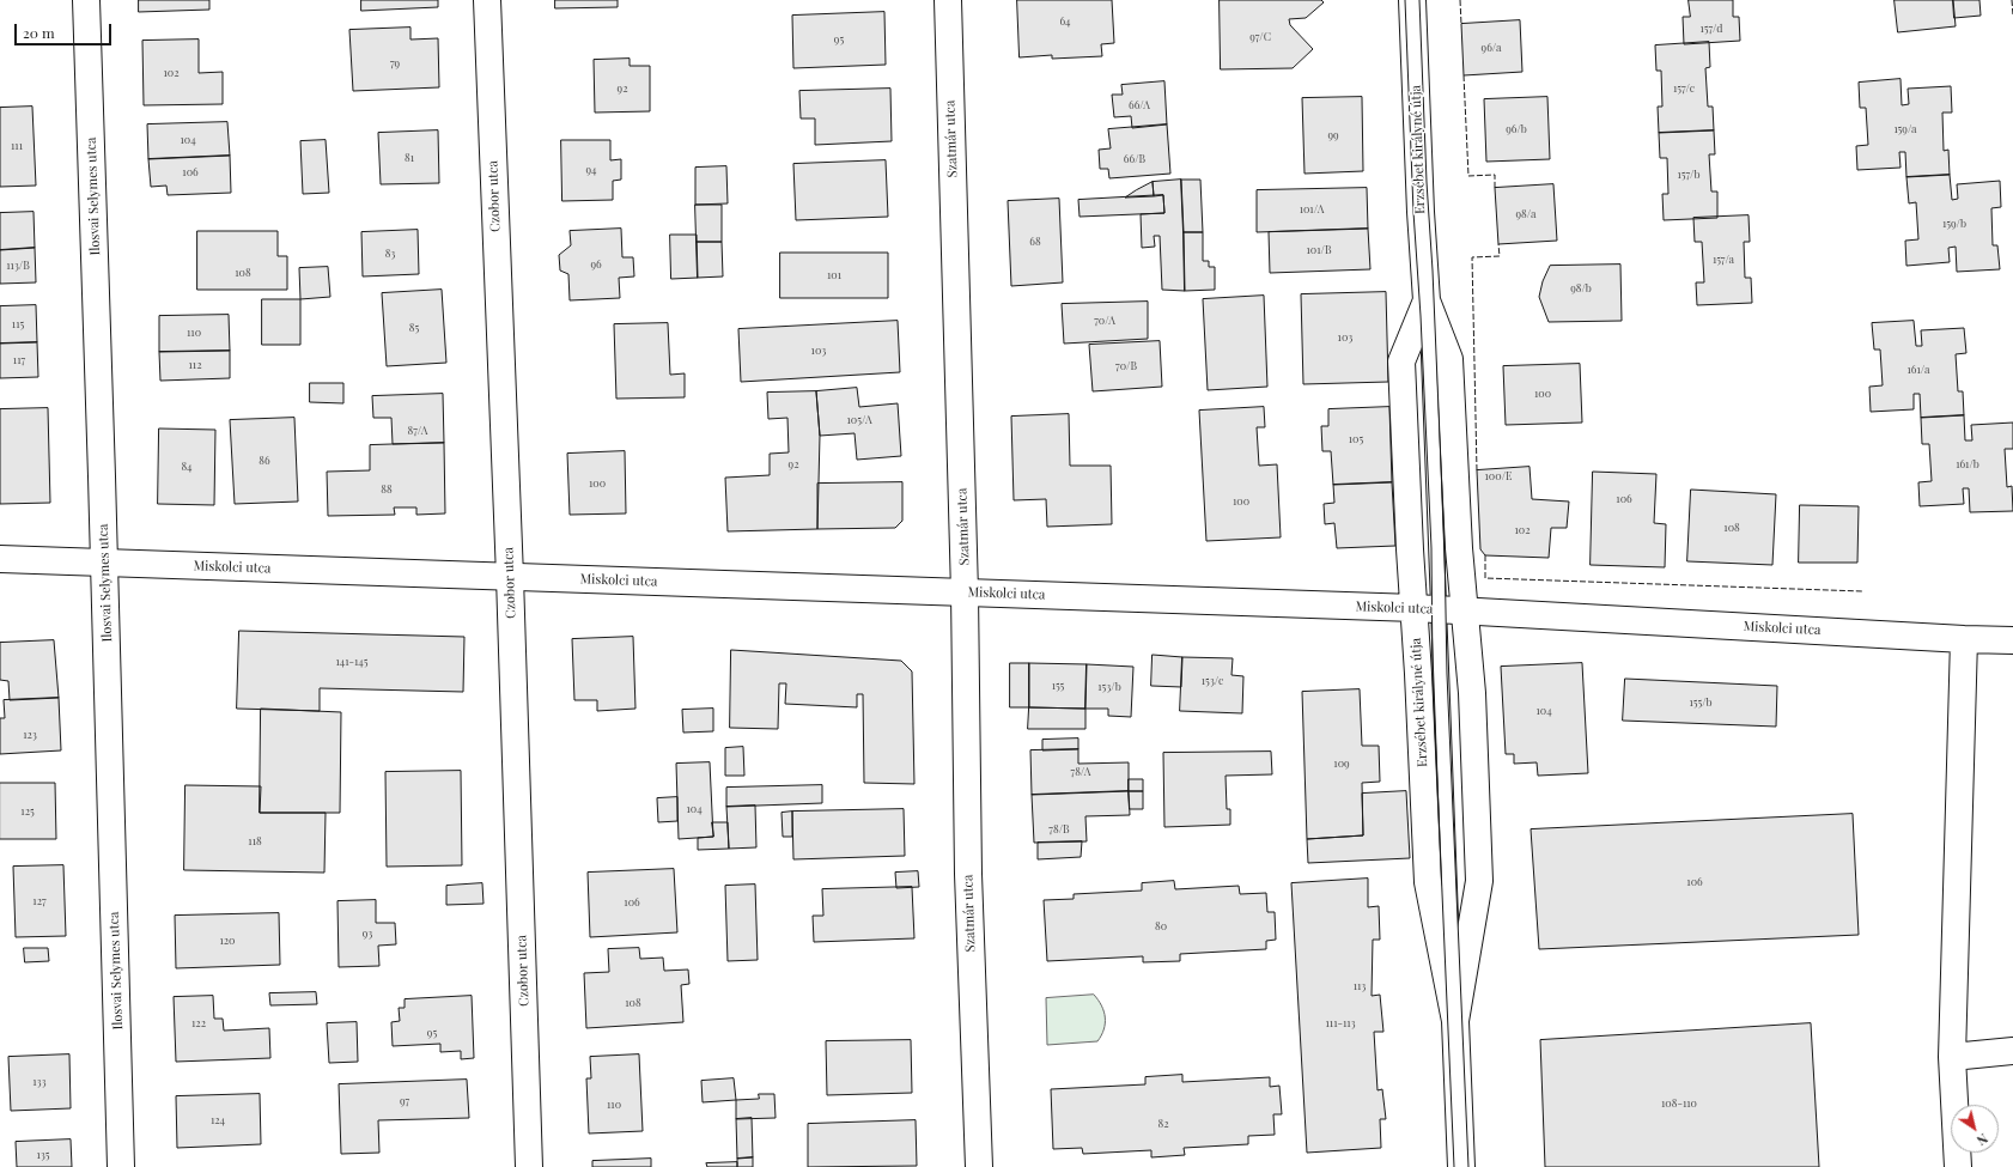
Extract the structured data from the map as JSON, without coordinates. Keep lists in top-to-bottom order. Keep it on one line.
{"streets":{"street":["Szatmár utca","Erzsébet királyné útja","Ilosvai Selymes utca","Czobor utca","Miskolci utca"]},"crossings":[["Szatmár utca","Miskolci utca"],["Erzsébet királyné útja","Miskolci utca"],["Ilosvai Selymes utca","Miskolci utca"],["Czobor utca","Miskolci utca"]],"house_numbers":["64","157/d","97/C","95","96/a","79","102","92","157/c","66/A","96/b","159/a","99","104","111","81","66/B","94","106","157/b","101/A","98/a","159/b","68","101/B","83","157/a","96","113/B","108","101","98/b","70/A","115","85","110","103","103","117","112","70/B","161/a","100","105/A","87/A","105","86","92","161/b","84","100/E","100","88","106","100","108","102","141-145","153/c","155","153/b","155/b","104","123","109","78/A","104","125","78/B","118","106","127","106","80","93","120","113","108","122","111-113","95","133","97","108-110","110","124","82","135"],"scale_bar":"20 m","north":"bottom right"}
